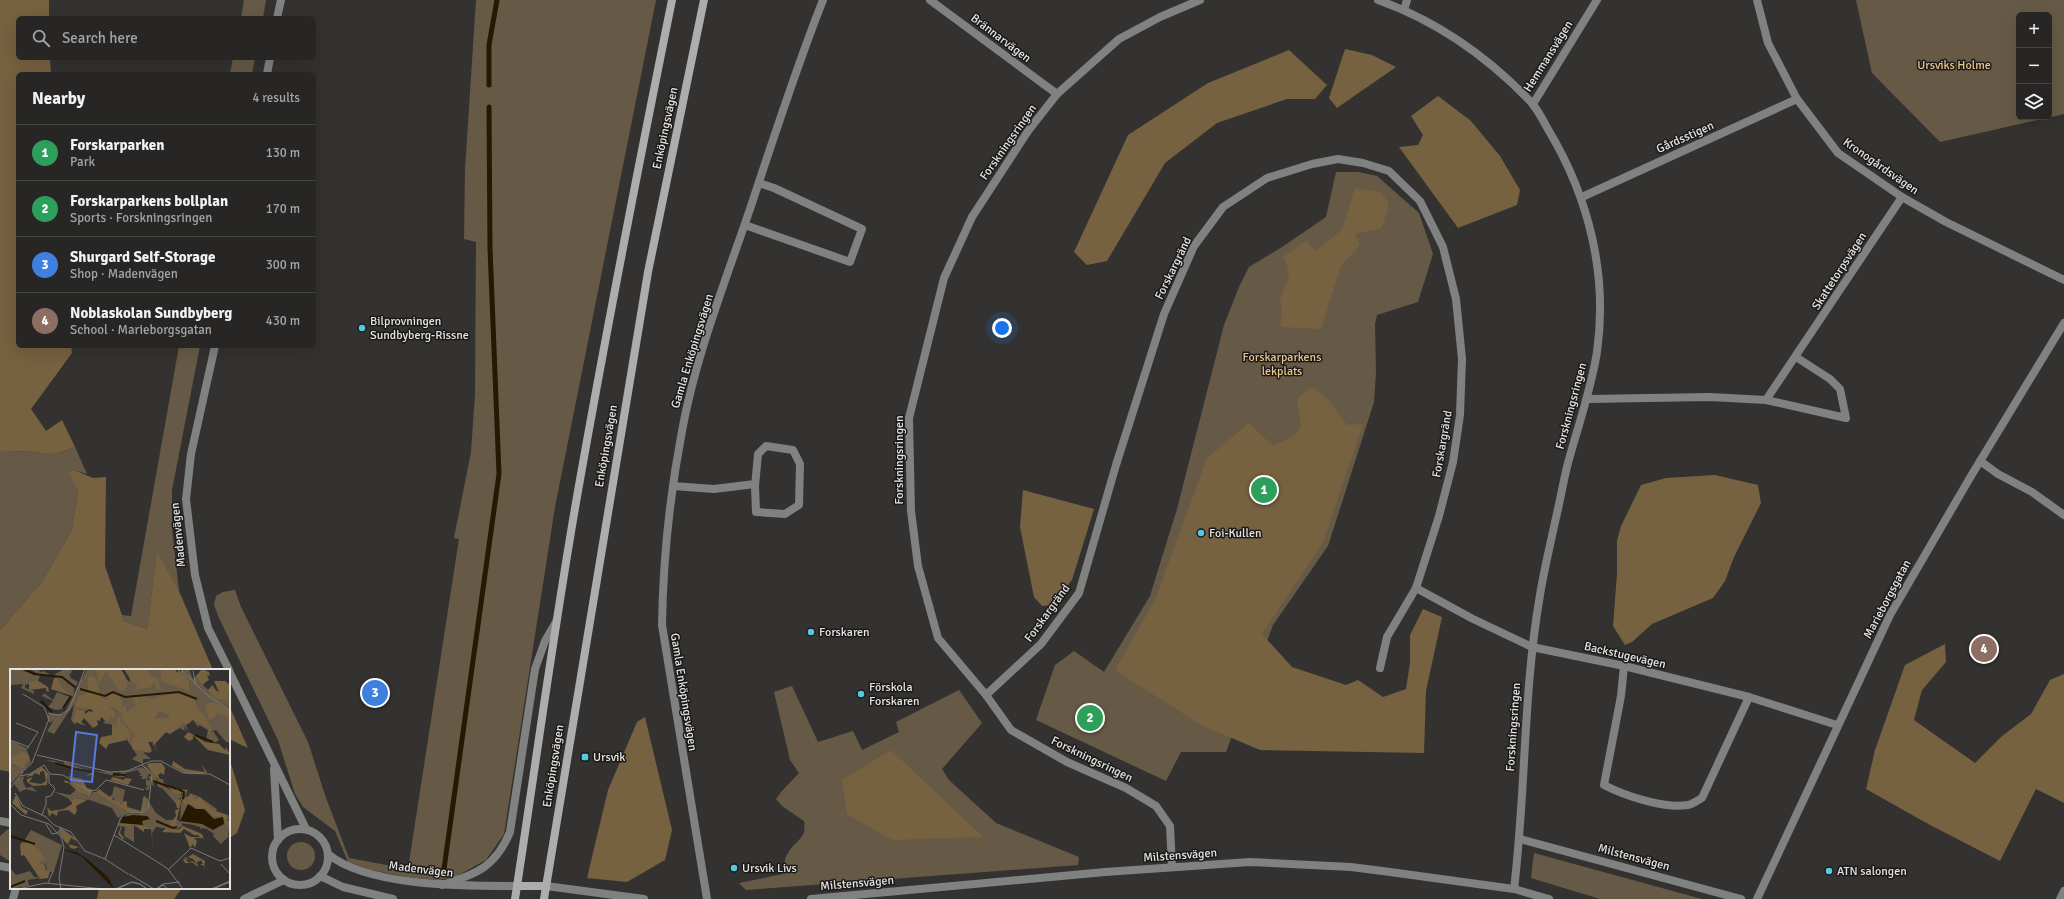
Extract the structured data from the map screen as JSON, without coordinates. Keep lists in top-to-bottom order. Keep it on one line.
{"streets":{"main road":["Enköpingsvägen"],"street":["Brännarvägen","Hemmansvägen","Gårdsstigen","Forskningsringen","Kronogårdsvägen","Forskargränd","Skattetorpsvägen","Gamla Enköpingsvägen","Madenvägen","Marieborgsgatan","Backstugevägen","Milstensvägen"]},"crossings":[["Brännarvägen","Forskningsringen"],["Hemmansvägen","Forskningsringen"],["Enköpingsvägen","Madenvägen"],["Gårdsstigen","Forskningsringen"],["Gårdsstigen","Kronogårdsvägen"],["Forskningsringen","Forskargränd"],["Forskningsringen","Backstugevägen"],["Forskningsringen","Milstensvägen"],["Kronogårdsvägen","Skattetorpsvägen"],["Forskargränd","Backstugevägen"],["Marieborgsgatan","Backstugevägen"]],"parks":["Ursviks Holme","Forskarparkens lekplats"],"places":{"other":["Bilprovningen Sundbyberg-Rissne","Foi-Kullen","Forskaren","Förskola Forskaren","Ursvik Livs","ATN salongen"],"transit":["Ursvik"]},"page":{"map_buttons":["+","−"],"search":"Search here","heading":["Nearby","4 results"],"list":[{"mark":"1","name":"Forskarparken","note":"Park","value":"130 m"},{"mark":"2","name":"Forskarparkens bollplan","note":"Sports · Forskningsringen","value":"170 m"},{"mark":"3","name":"Shurgard Self-Storage","note":"Shop · Madenvägen","value":"300 m"},{"mark":"4","name":"Noblaskolan Sundbyberg","note":"School · Marieborgsgatan","value":"430 m"}],"pins":["1","4","3","2"]}}
